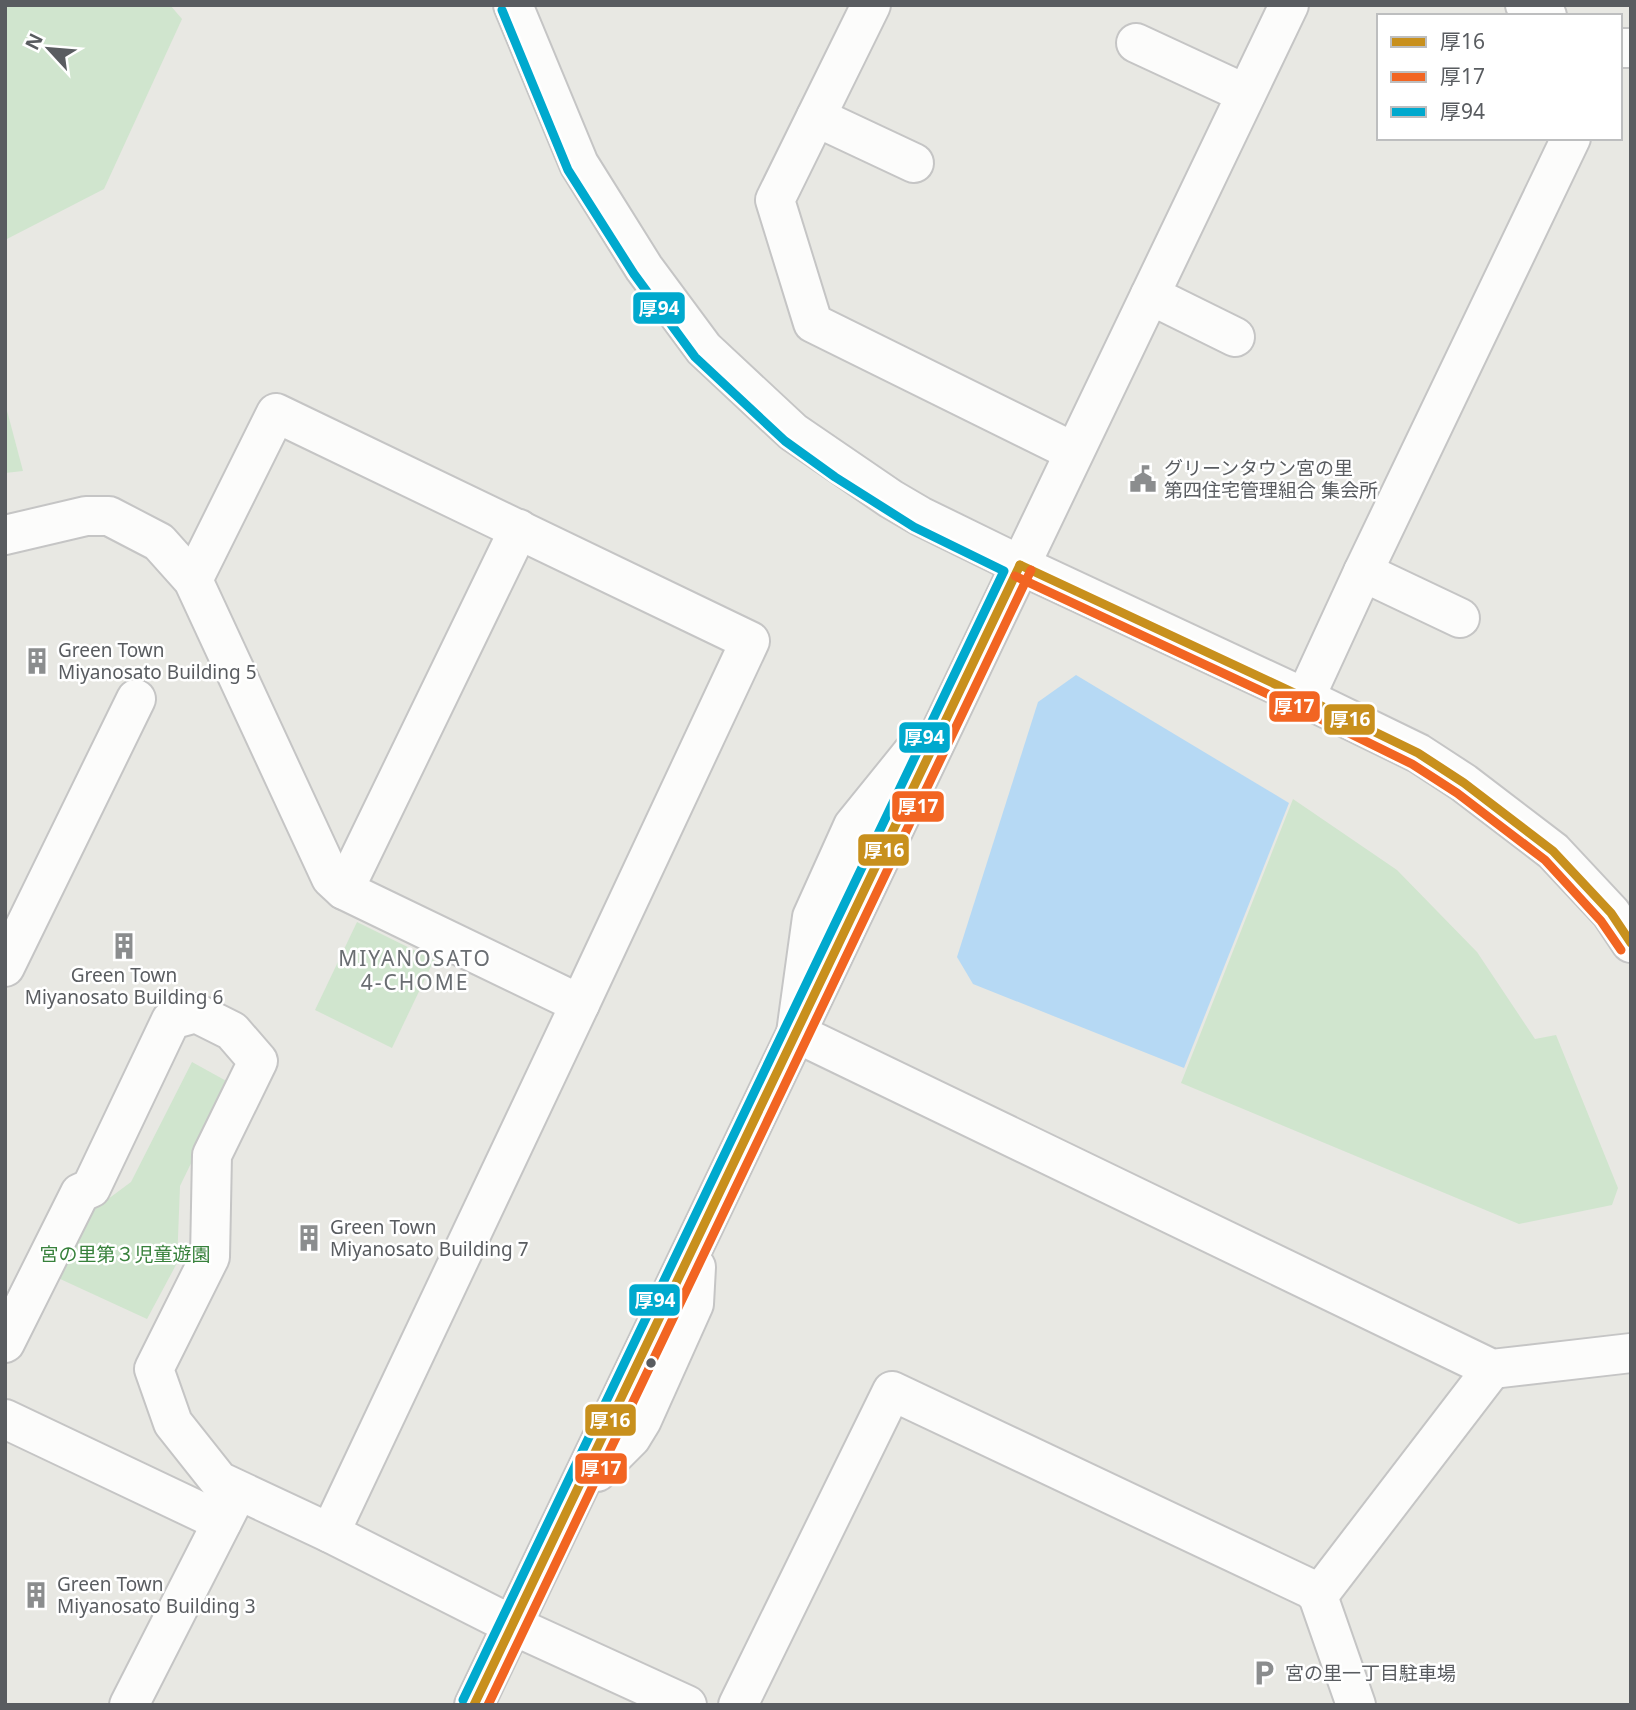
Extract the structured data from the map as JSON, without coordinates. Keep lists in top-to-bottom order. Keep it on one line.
{"districts":["MIYANOSATO 4-CHOME"],"parks":["宮の里第３児童遊園"],"places":{"public building":["グリーンタウン宮の里 第四住宅管理組合 集会所"],"building":["Green Town Miyanosato Building 5","Green Town Miyanosato Building 6","Green Town Miyanosato Building 7","Green Town Miyanosato Building 3"],"parking":["宮の里一丁目駐車場"]},"lines":["transit line 厚94","transit line 厚16","transit line 厚17"],"legend":["厚16","厚17","厚94"],"north":"top left"}
